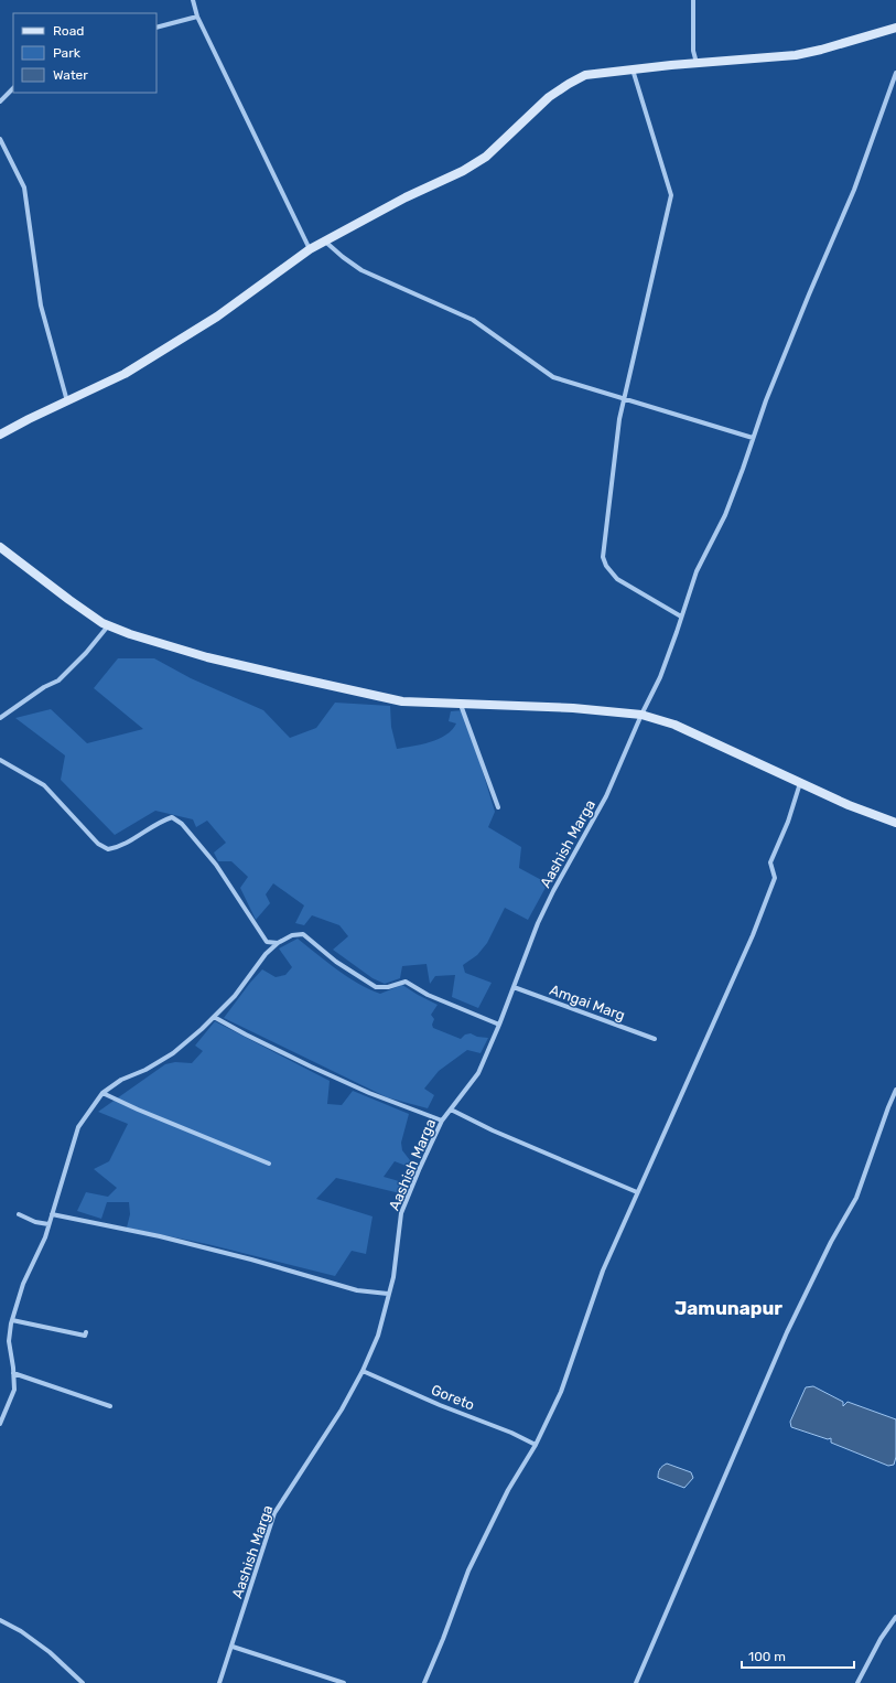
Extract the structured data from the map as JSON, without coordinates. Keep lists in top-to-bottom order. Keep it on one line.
{"streets":{"street":["Aashish Marga","Amgai Marg","Goreto"]},"crossings":[["Aashish Marga","Amgai Marg"],["Aashish Marga","Goreto"]],"districts":["Jamunapur"],"legend":["Road","Park","Water"],"scale_bar":"100 m"}
